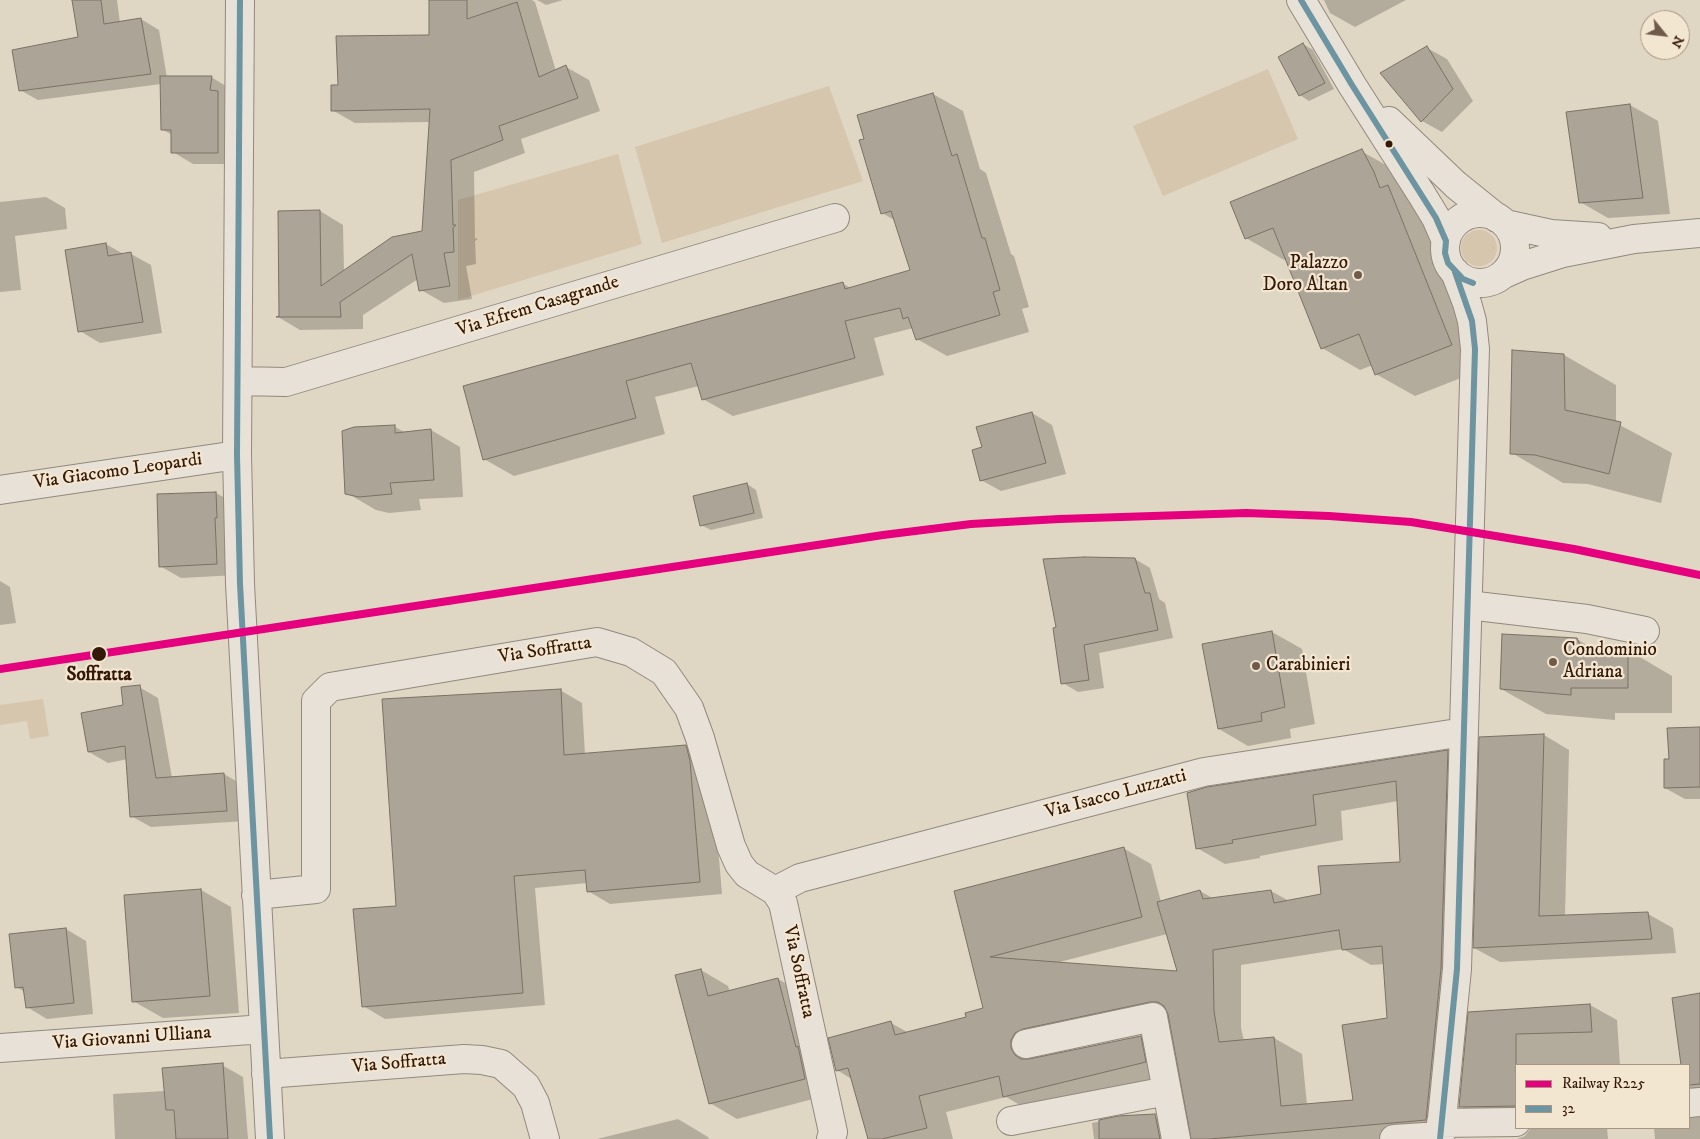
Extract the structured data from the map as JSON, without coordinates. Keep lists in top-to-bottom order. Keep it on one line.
{"streets":{"street":["Via Efrem Casagrande","Via Giacomo Leopardi","Via Soffratta","Via Isacco Luzzatti","Via Giovanni Ulliana"]},"crossings":[["Via Soffratta","Via Isacco Luzzatti"]],"places":["Palazzo Doro Altan","Soffratta","Condominio Adriana","Carabinieri"],"lines":["transit line 32","rail line R225"],"legend":["Railway R225","32"],"north":"bottom right"}
